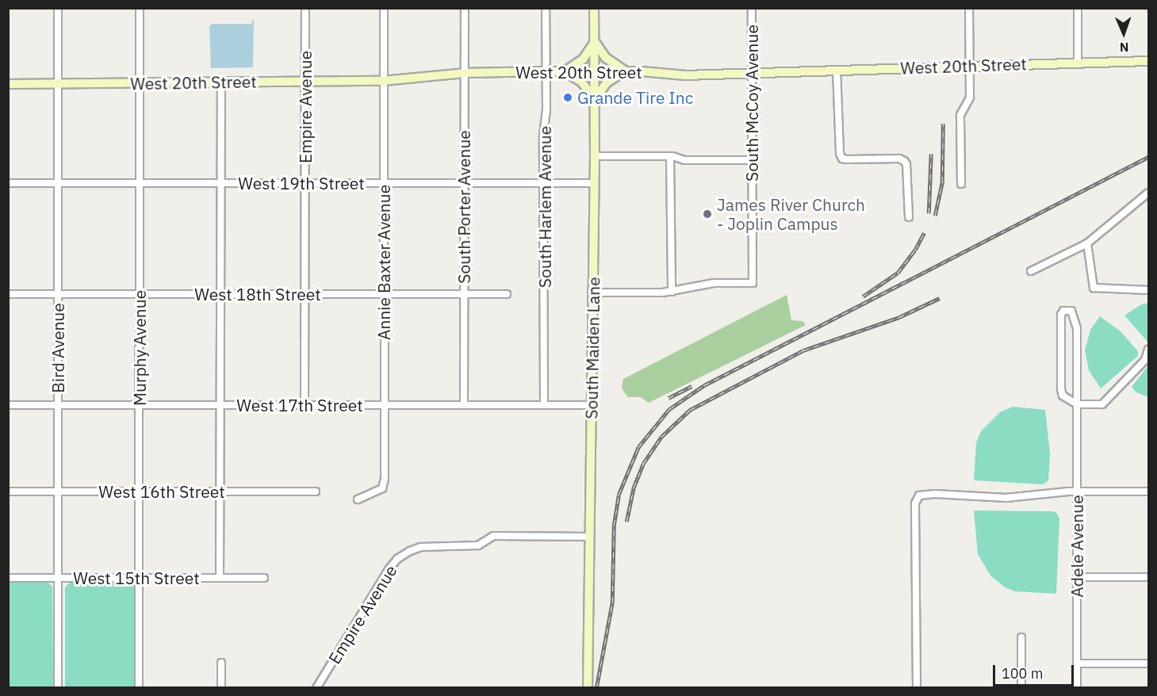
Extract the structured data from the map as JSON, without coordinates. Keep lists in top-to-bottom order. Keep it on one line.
{"streets":{"main road":["West 20th Street","South Maiden Lane"],"street":["South McCoy Avenue","Empire Avenue","West 19th Street","South Porter Avenue","South Harlem Avenue","Annie Baxter Avenue","West 18th Street","Bird Avenue","Murphy Avenue","West 17th Street","West 16th Street","Adele Avenue","West 15th Street"]},"crossings":[["West 20th Street","South McCoy Avenue"],["West 20th Street","Empire Avenue"],["West 20th Street","South Porter Avenue"],["West 20th Street","South Harlem Avenue"],["West 20th Street","Annie Baxter Avenue"],["West 20th Street","Bird Avenue"],["West 20th Street","Murphy Avenue"],["West 20th Street","South Maiden Lane"],["Empire Avenue","West 19th Street"],["Empire Avenue","West 18th Street"],["Empire Avenue","South Maiden Lane"],["Empire Avenue","West 17th Street"],["West 19th Street","South Porter Avenue"],["West 19th Street","South Harlem Avenue"],["West 19th Street","Annie Baxter Avenue"],["West 19th Street","Bird Avenue"],["West 19th Street","Murphy Avenue"],["West 19th Street","South Maiden Lane"],["South Porter Avenue","West 18th Street"],["South Porter Avenue","West 17th Street"],["South Harlem Avenue","West 17th Street"],["Annie Baxter Avenue","West 18th Street"],["Annie Baxter Avenue","West 17th Street"],["West 18th Street","Bird Avenue"],["West 18th Street","Murphy Avenue"],["Bird Avenue","West 17th Street"],["Bird Avenue","West 16th Street"],["Bird Avenue","West 15th Street"],["Murphy Avenue","West 17th Street"],["Murphy Avenue","West 16th Street"],["Murphy Avenue","West 15th Street"],["South Maiden Lane","West 17th Street"]],"places":["Grande Tire Inc","James River Church - Joplin Campus"],"scale_bar":"100 m","north":"bottom"}
